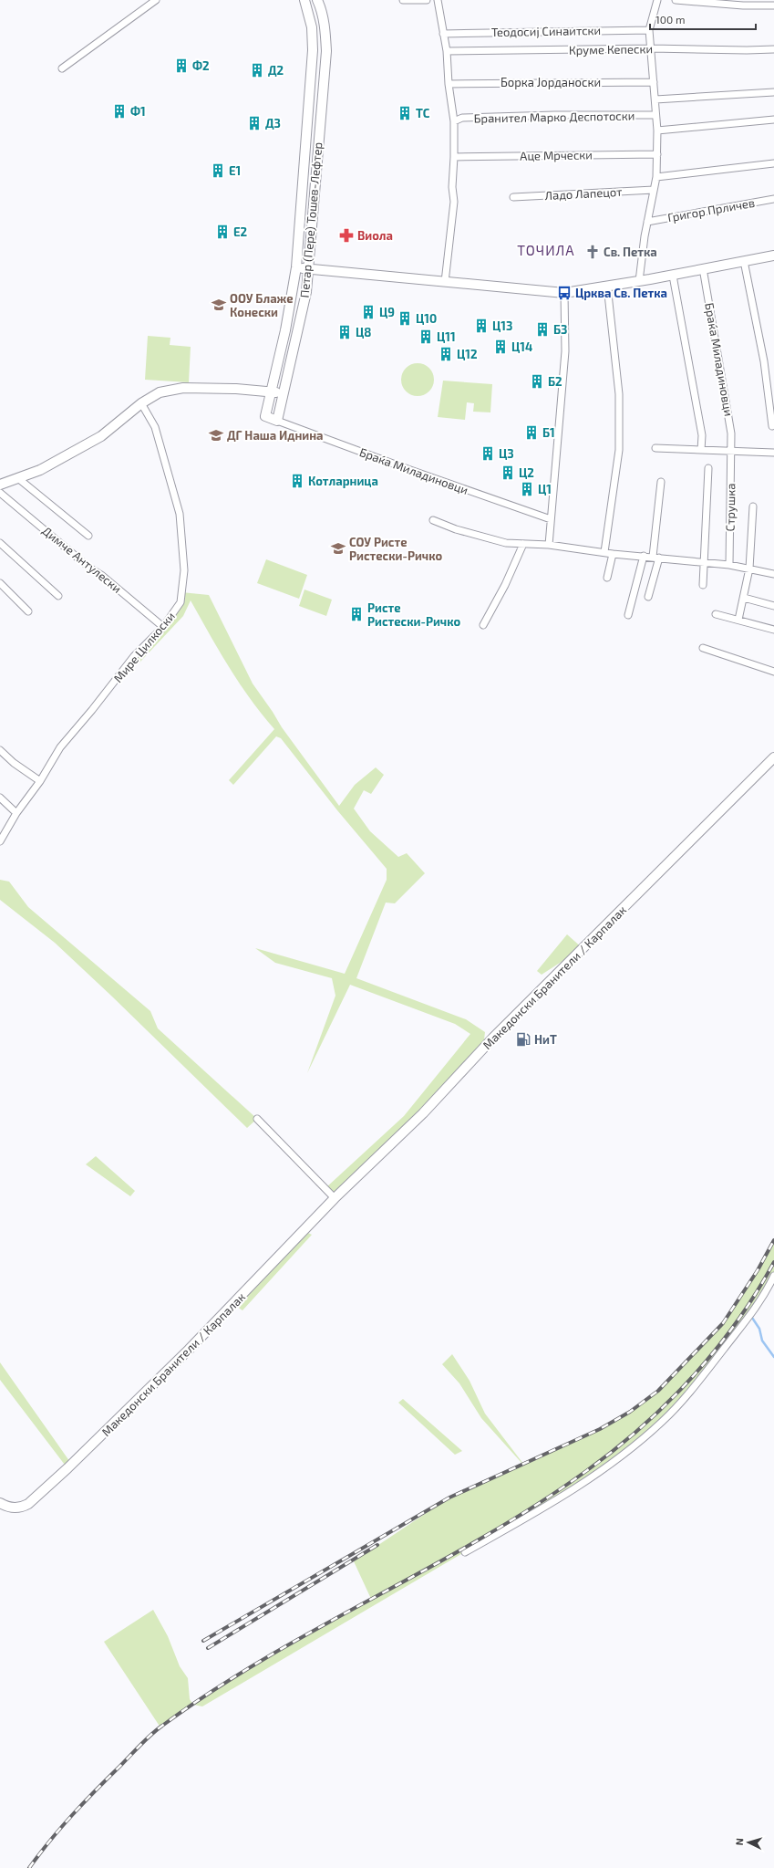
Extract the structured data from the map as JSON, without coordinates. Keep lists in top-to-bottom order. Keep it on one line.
{"streets":{"street":["Теодосиј Синаитски","Круме Кепески","Борка Јорданоски","Бранител Марко Деспотоски","Аце Мрчески","Ладо Лапецот","Григор Прличев","Петар (Пере) Тошев-Лефтер","Браќа Миладиновци","Струшка","Димче Антулески","Мире Цилкоски","Македонски Бранители / Карпалак"]},"crossings":[["Петар (Пере) Тошев-Лефтер","Браќа Миладиновци"],["Браќа Миладиновци","Струшка"],["Димче Антулески","Мире Цилкоски"]],"districts":["ТОЧИЛА"],"places":{"building":["Ф2","Д2","Ф1","ТС","Д3","Е1","Е2","Ц9","Ц10","Ц13","Б3","Ц8","Ц11","Ц14","Ц12","Б2","Б1","Ц3","Ц2","Котларница","Ц1","Ристе Ристески-Ричко"],"pharmacy":["Виола"],"church":["Св. Петка"],"bus stop":["Црква Св. Петка"],"school or university":["ООУ Блаже Конески","ДГ Наша Иднина","СОУ Ристе Ристески-Ричко"],"fuel station":["НиТ"]},"scale_bar":"100 m","north":"left"}
